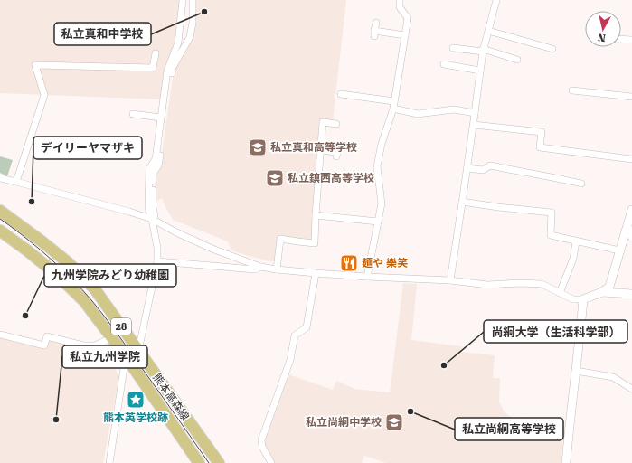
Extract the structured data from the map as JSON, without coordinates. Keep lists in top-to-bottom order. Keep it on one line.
{"streets":{"main road":["28","熊本高森線"]},"places":{"other":["私立真和中学校","デイリーヤマザキ","九州学院みどり幼稚園","尚絅大学（生活科学部）","私立尚絅高等学校","私立九州学院"],"school or university":["私立真和高等学校","私立鎮西高等学校","私立尚絅中学校"],"restaurant":["麺や 樂笑"],"place":["熊本英学校跡"]},"north":"bottom"}
